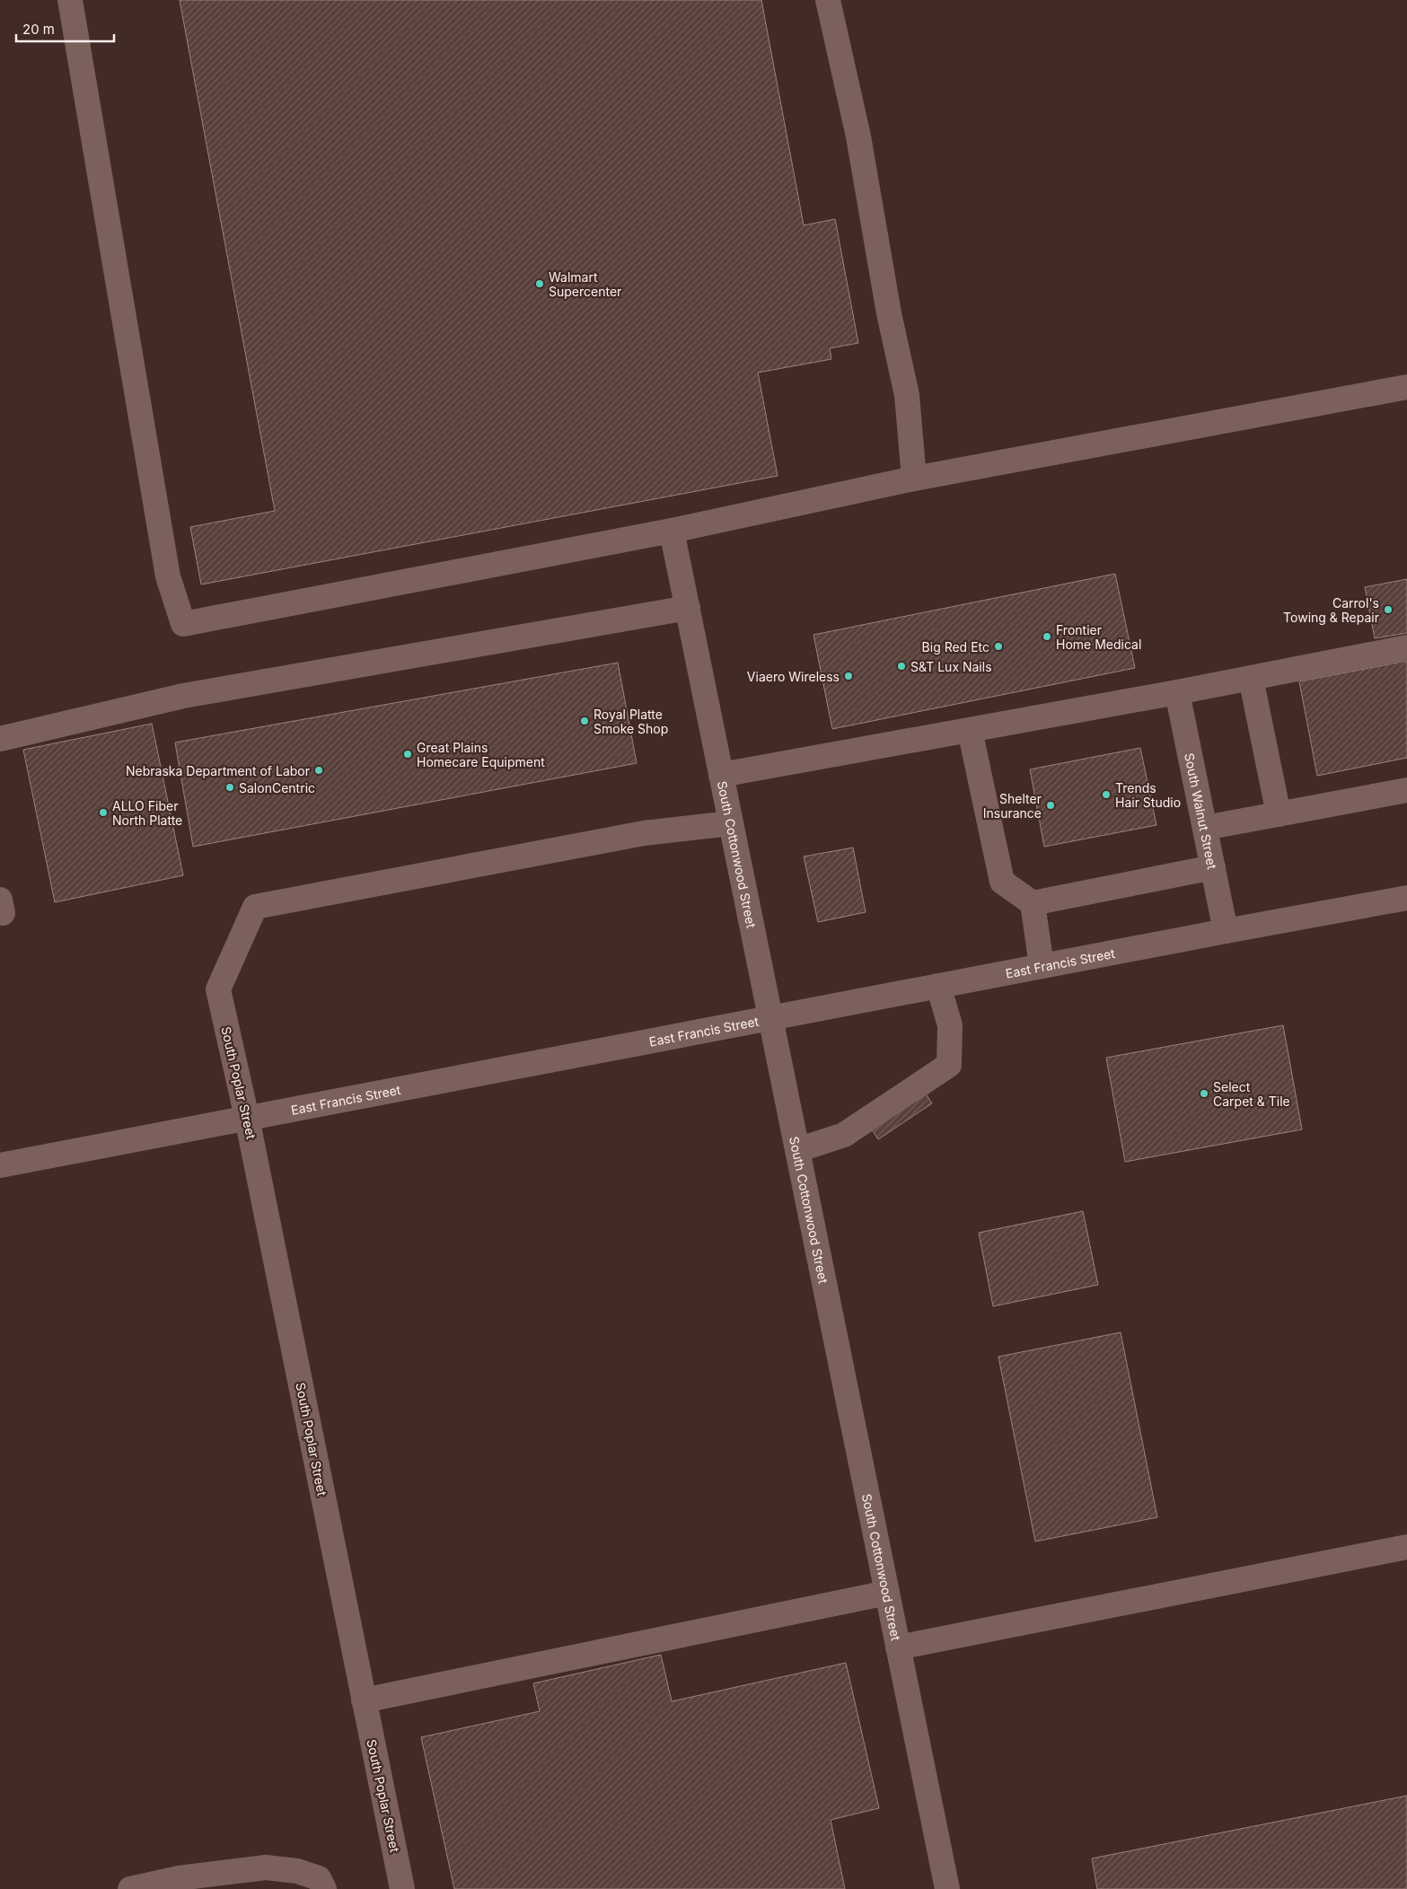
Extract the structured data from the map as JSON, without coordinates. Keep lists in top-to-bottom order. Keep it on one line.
{"streets":{"street":["South Walnut Street","South Cottonwood Street","East Francis Street","South Poplar Street"]},"crossings":[["South Walnut Street","East Francis Street"],["South Cottonwood Street","East Francis Street"],["South Cottonwood Street","South Poplar Street"],["East Francis Street","South Poplar Street"]],"places":["Walmart Supercenter","Carrol's Towing & Repair","Frontier Home Medical","Big Red Etc","S&T Lux Nails","Viaero Wireless","Royal Platte Smoke Shop","Great Plains Homecare Equipment","Nebraska Department of Labor","SalonCentric","Trends Hair Studio","Shelter Insurance","ALLO Fiber North Platte","Select Carpet & Tile"],"scale_bar":"20 m"}
